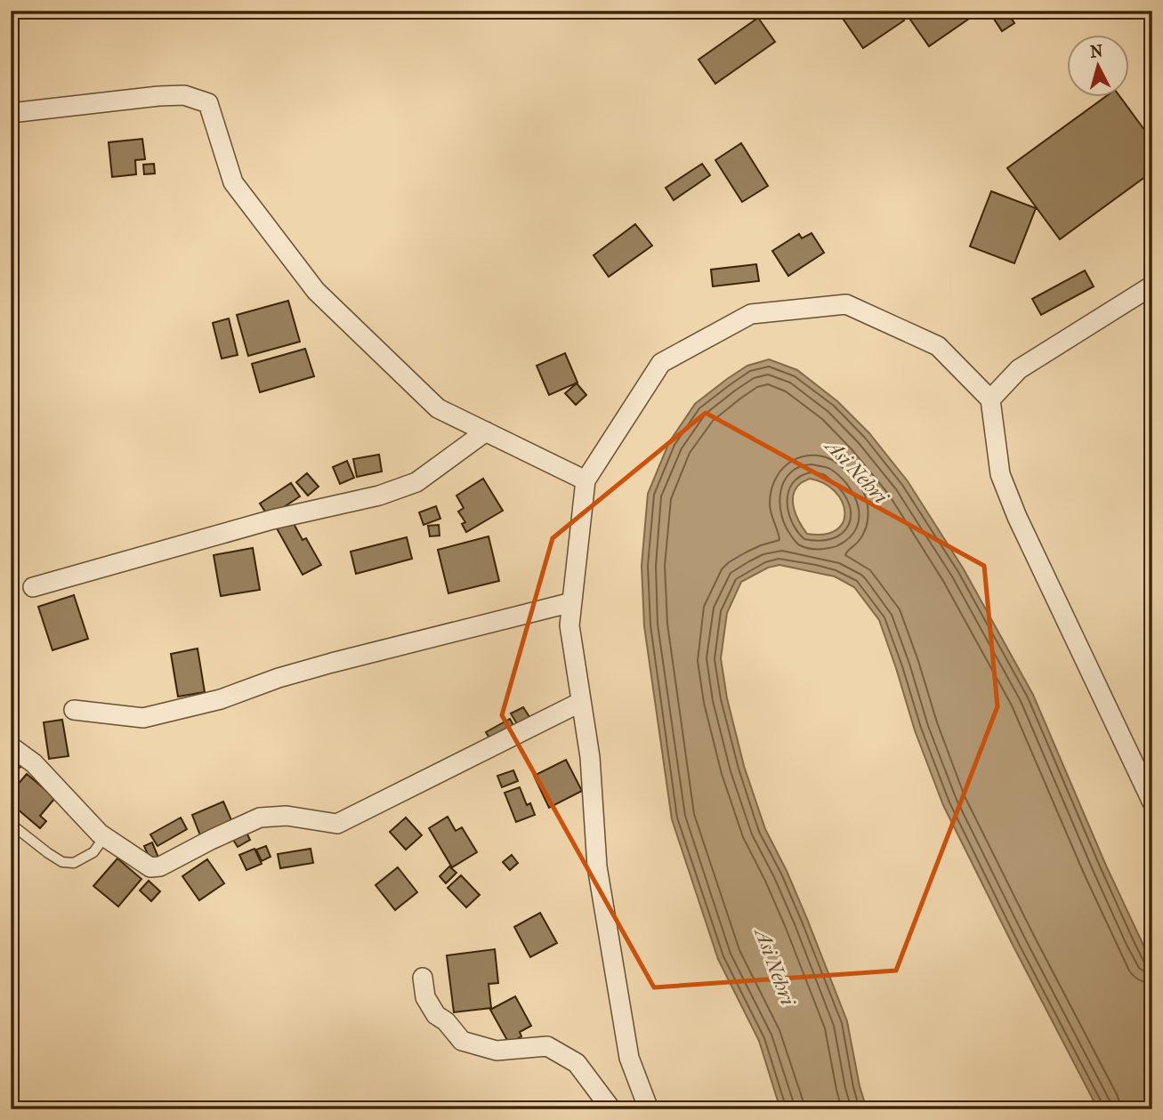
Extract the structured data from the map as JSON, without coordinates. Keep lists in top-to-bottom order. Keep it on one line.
{"water":["Asi Nehri"],"north":"top"}
